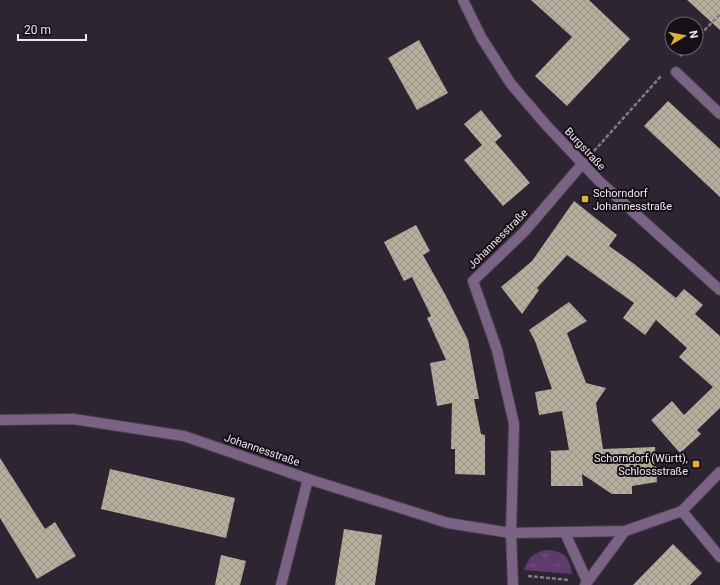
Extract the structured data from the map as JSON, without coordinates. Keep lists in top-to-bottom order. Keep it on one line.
{"streets":{"street":["Burgstraße","Johannesstraße"]},"crossings":[["Burgstraße","Johannesstraße"]],"places":{"transit":["Schorndorf Johannesstraße","Schorndorf (Württ), Schlossstraße"]},"scale_bar":"20 m","north":"right"}
